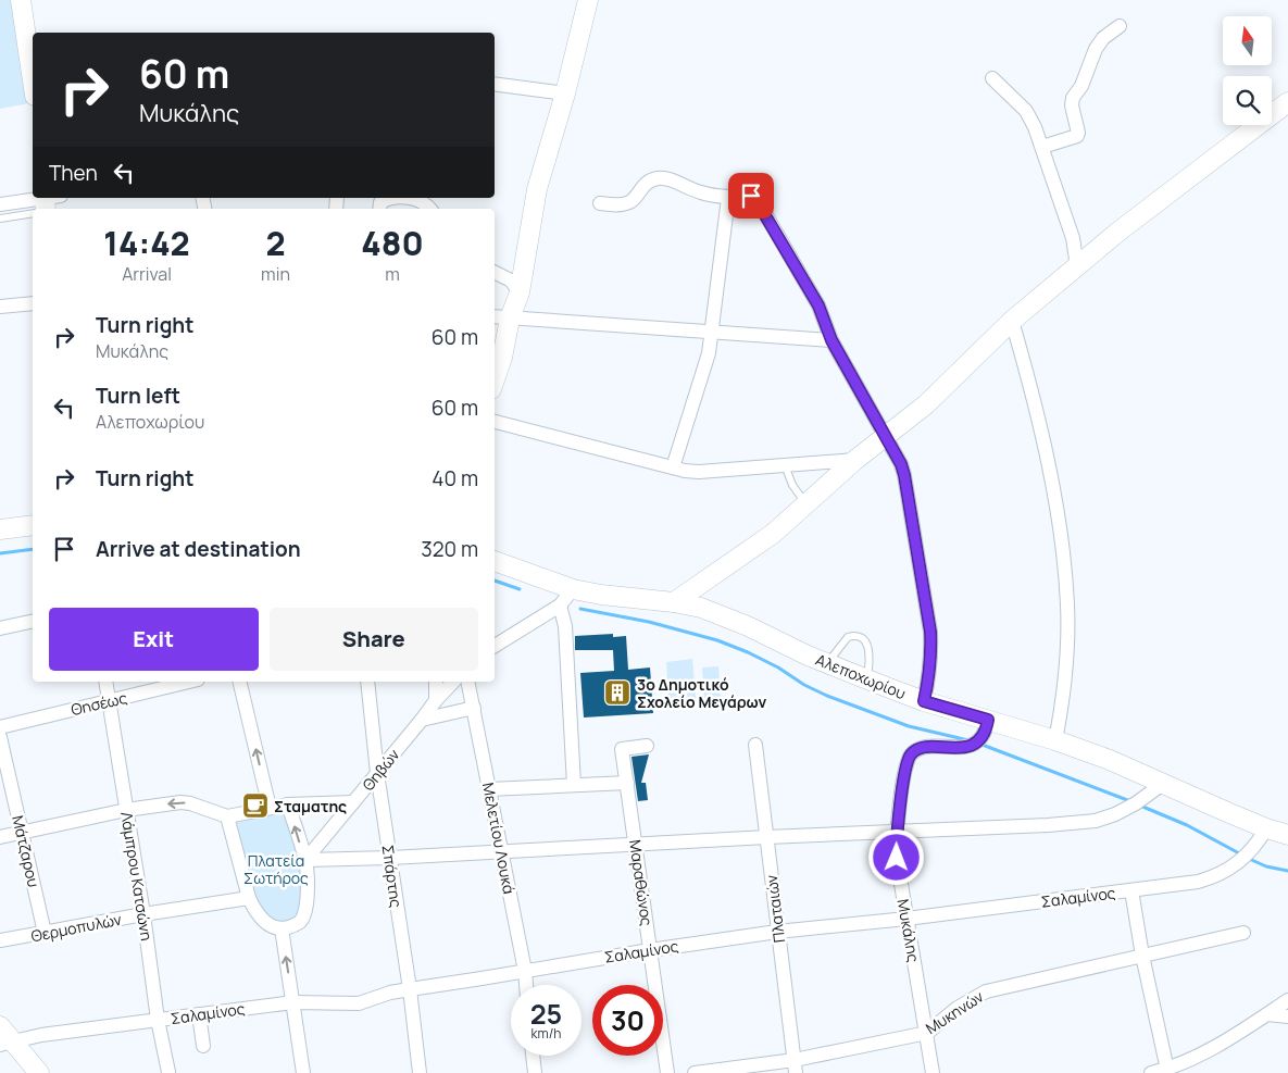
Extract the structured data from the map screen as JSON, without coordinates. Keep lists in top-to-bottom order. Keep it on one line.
{"streets":{"street":["Αλεποχωρίου","Θησέως","Θηβών","Μελετίου Λουκά","Μάτζαρου","Λάμπρου Κατσώνη","Σπάρτης","Μαραθώνος","Σαλαμίνος","Πλαταιών","Θερμοπυλών","Μυκάλης","Μυκηνών"]},"crossings":[["Αλεποχωρίου","Σαλαμίνος"],["Αλεποχωρίου","Μυκάλης"],["Θησέως","Λάμπρου Κατσώνη"],["Θηβών","Σπάρτης"],["Μελετίου Λουκά","Σαλαμίνος"],["Μάτζαρου","Θερμοπυλών"],["Λάμπρου Κατσώνη","Σαλαμίνος"],["Λάμπρου Κατσώνη","Θερμοπυλών"],["Σπάρτης","Σαλαμίνος"],["Μαραθώνος","Σαλαμίνος"],["Σαλαμίνος","Πλαταιών"],["Σαλαμίνος","Μυκάλης"],["Πλαταιών","Μυκηνών"],["Μυκάλης","Μυκηνών"]],"parks":["Πλατεία Σωτήρος"],"places":{"building":["3ο Δημοτικό Σχολείο Μεγάρων"],"cafe":["Σταματης"]},"north":"top","page":{"turn":["60 m","Μυκάλης"],"then":"Then","eta":["14:42","Arrival","2","min","480","m"],"list":[{"name":"Turn right","note":"Μυκάλης","value":"60 m"},{"name":"Turn left","note":"Αλεποχωρίου","value":"60 m"},{"name":"Turn right","value":"40 m"},{"name":"Arrive at destination","value":"320 m"}],"buttons":["Exit","Share"],"speed":"25 km/h","limit":"30"}}
